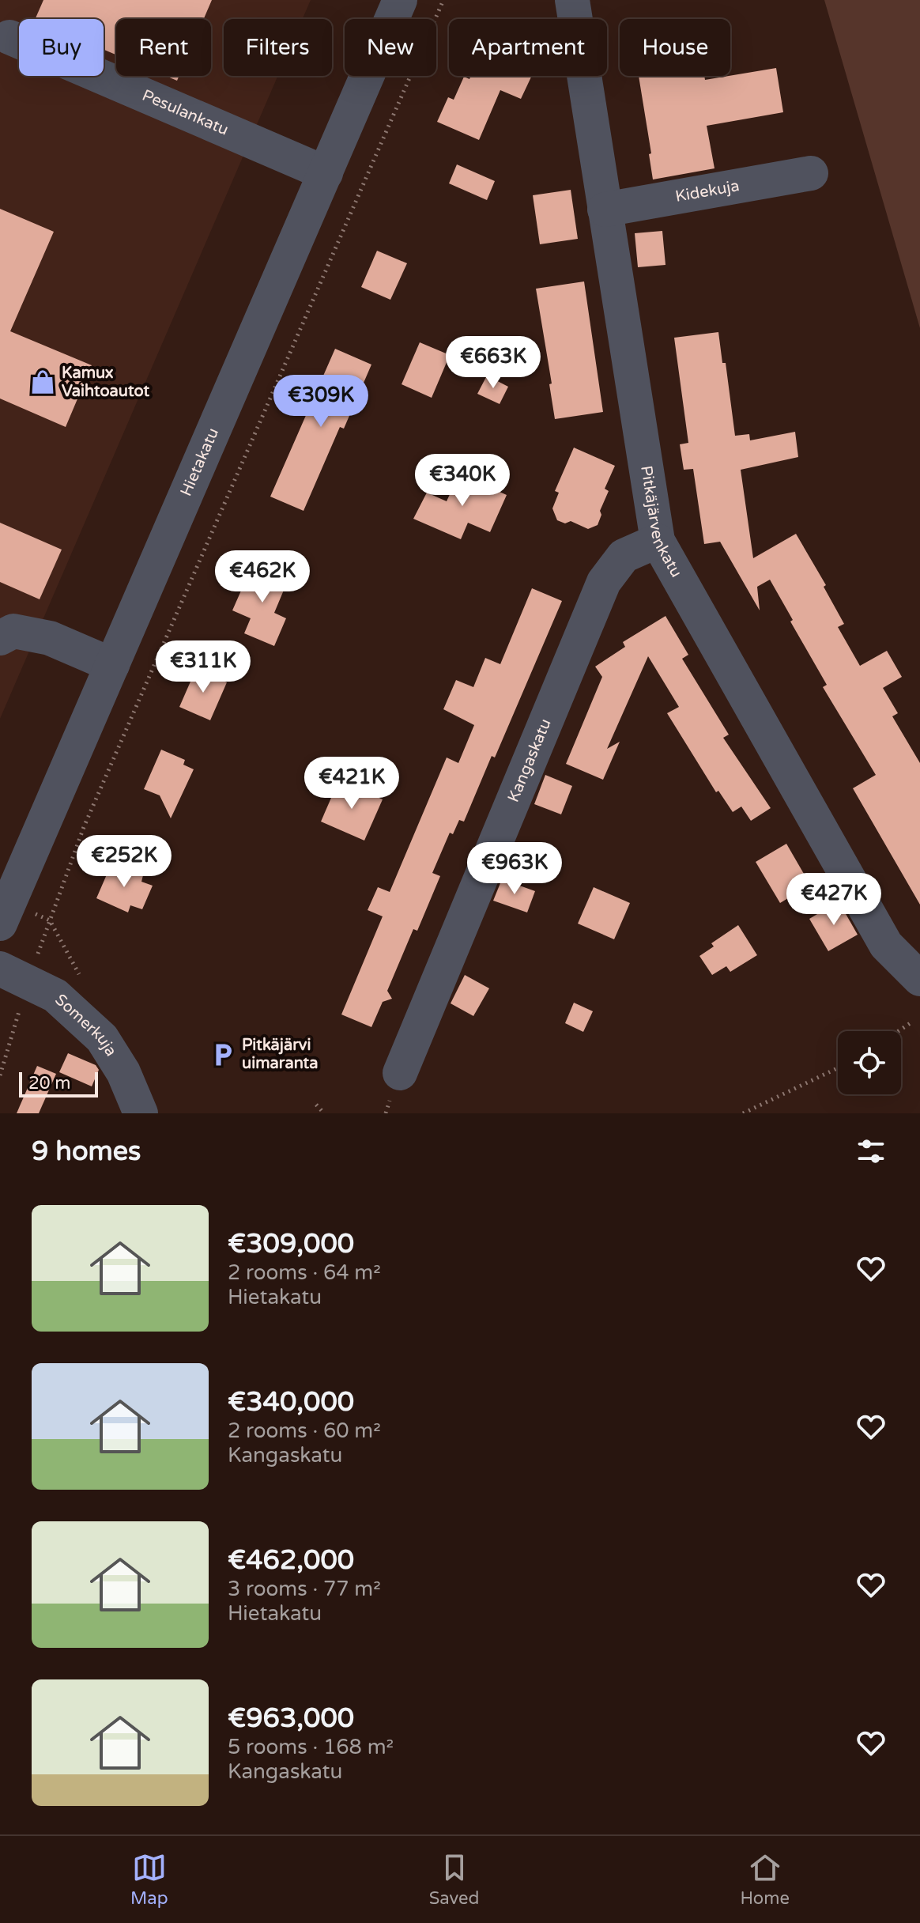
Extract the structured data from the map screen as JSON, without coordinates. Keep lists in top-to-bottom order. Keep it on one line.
{"streets":{"street":["Pesulankatu","Kidekuja","Hietakatu","Pitkäjärvenkatu","Kangaskatu","Somerkuja"]},"crossings":[["Pesulankatu","Hietakatu"],["Kidekuja","Pitkäjärvenkatu"],["Pitkäjärvenkatu","Kangaskatu"]],"places":{"shop":["Kamux Vaihtoautot"],"parking":["Pitkäjärvi uimaranta"]},"scale_bar":"20 m","page":{"chip":["Buy","Rent","Filters","New","Apartment","House"],"price":["€663K","€309K","€340K","€462K","€311K","€421K","€252K","€963K","€427K"],"scale":"20 m","heading":"9 homes","list":[{"name":"€309,000","note":"2 rooms · 64 m² · Hietakatu"},{"name":"€340,000","note":"2 rooms · 60 m² · Kangaskatu"},{"name":"€462,000","note":"3 rooms · 77 m² · Hietakatu"},{"name":"€963,000","note":"5 rooms · 168 m² · Kangaskatu"}],"tabs":["Map","Saved","Home"]}}
